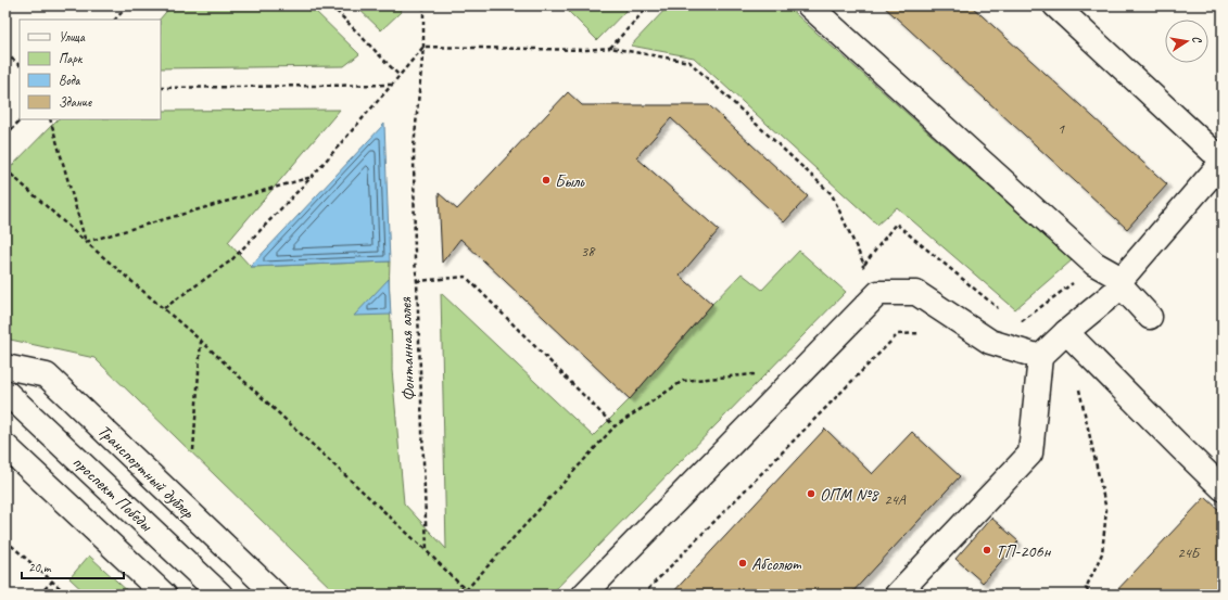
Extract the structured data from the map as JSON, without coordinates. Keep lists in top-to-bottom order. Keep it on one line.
{"streets":{"main road":["Транспортный дублер","проспект Победы"],"path":["Фонтанная аллея"]},"places":["Быль","ОПМ №8","ТП-206н","Абсолют"],"house_numbers":["1","38","24А","24Б"],"legend":["Улица","Парк","Вода","Здание"],"scale_bar":"20 m","north":"right"}
